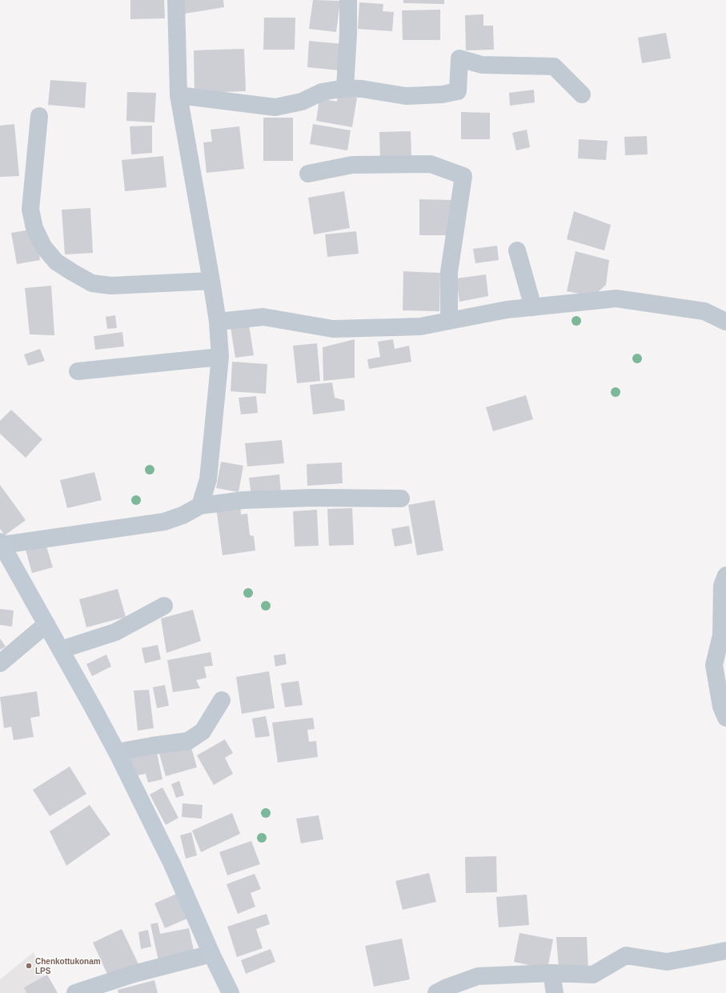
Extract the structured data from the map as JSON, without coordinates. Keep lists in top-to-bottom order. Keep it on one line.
{"places":["Chenkottukonam LPS"]}
